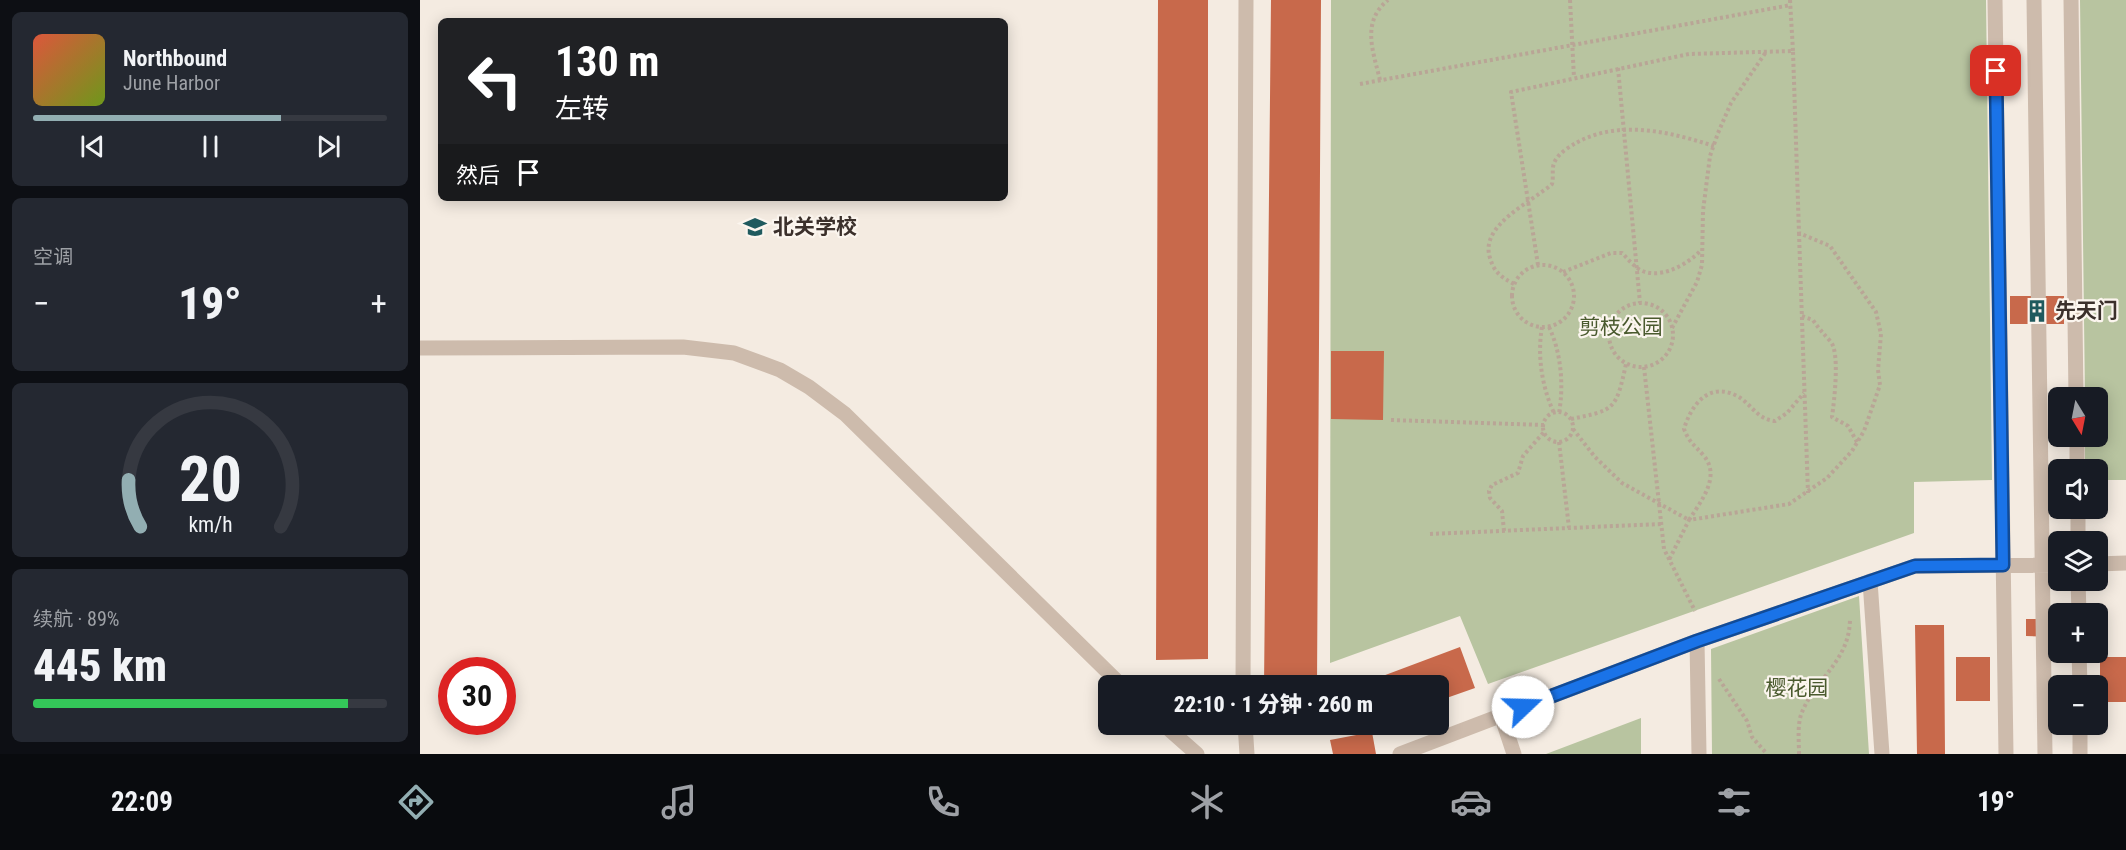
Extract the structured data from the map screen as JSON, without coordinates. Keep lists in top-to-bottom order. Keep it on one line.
{"parks":["剪枝公园","樱花园"],"places":{"school or university":["北关学校"],"building":["先天门"]},"north":"bottom","page":{"turn":["130 m","左转"],"song":["Northbound","June Harbor"],"then":"然后","tile":["空调",["续航 · 89%","445 km"]],"heat":["−","19°","+"],"map_buttons":["+","−"],"limit":"30","trip":"22:10 · 1 分钟 · 260 m","tabs":["22:09","19°"],"gauge":["20","km/h"]}}
